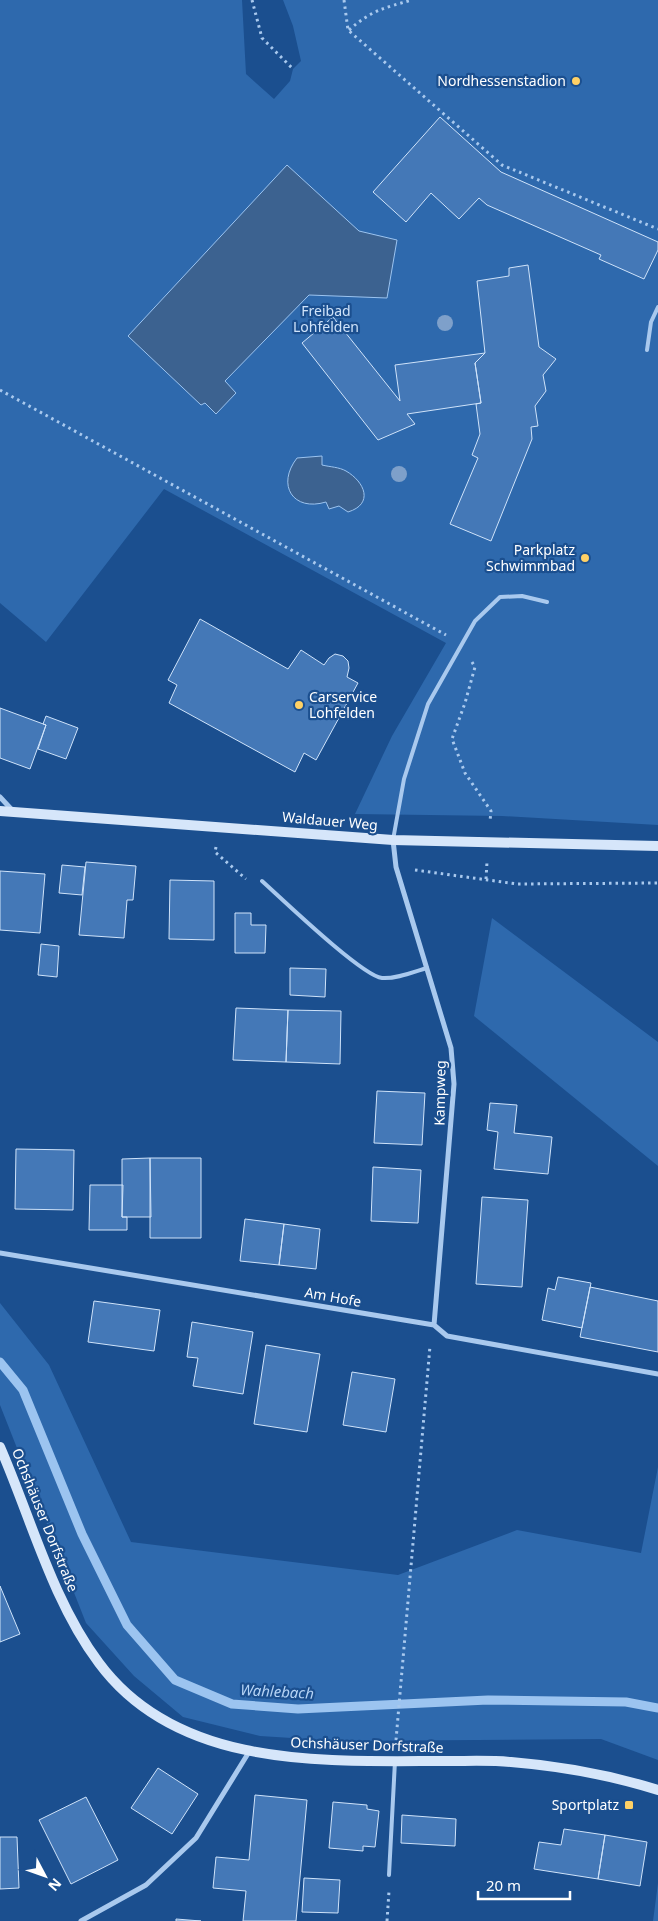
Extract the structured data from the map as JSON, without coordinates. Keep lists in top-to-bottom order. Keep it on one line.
{"streets":{"main road":["Waldauer Weg","Ochshäuser Dorfstraße"],"street":["Kampweg","Am Hofe"]},"crossings":[["Waldauer Weg","Kampweg"],["Kampweg","Am Hofe"]],"water":["Wahlebach"],"parks":["Freibad Lohfelden"],"places":{"other":["Nordhessenstadion","Parkplatz Schwimmbad","Carservice Lohfelden"],"transit":["Sportplatz"]},"scale_bar":"20 m","north":"bottom right"}
